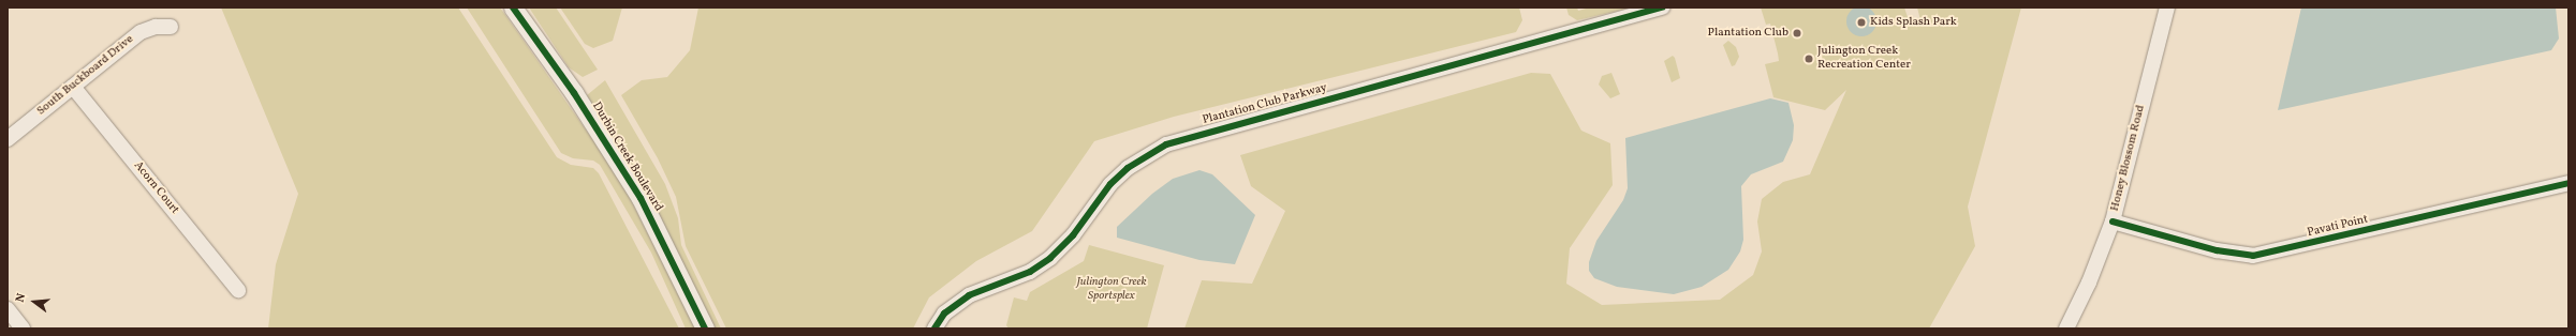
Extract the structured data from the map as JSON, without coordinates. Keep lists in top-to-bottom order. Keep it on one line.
{"streets":{"street":["South Buckboard Drive","Plantation Club Parkway","Durbin Creek Boulevard","Honey Blossom Road","Acorn Court","Pavati Point"]},"crossings":[["South Buckboard Drive","Acorn Court"],["Honey Blossom Road","Pavati Point"]],"parks":["Julington Creek Sportsplex"],"places":["Kids Splash Park","Plantation Club","Julington Creek Recreation Center"],"north":"left"}
